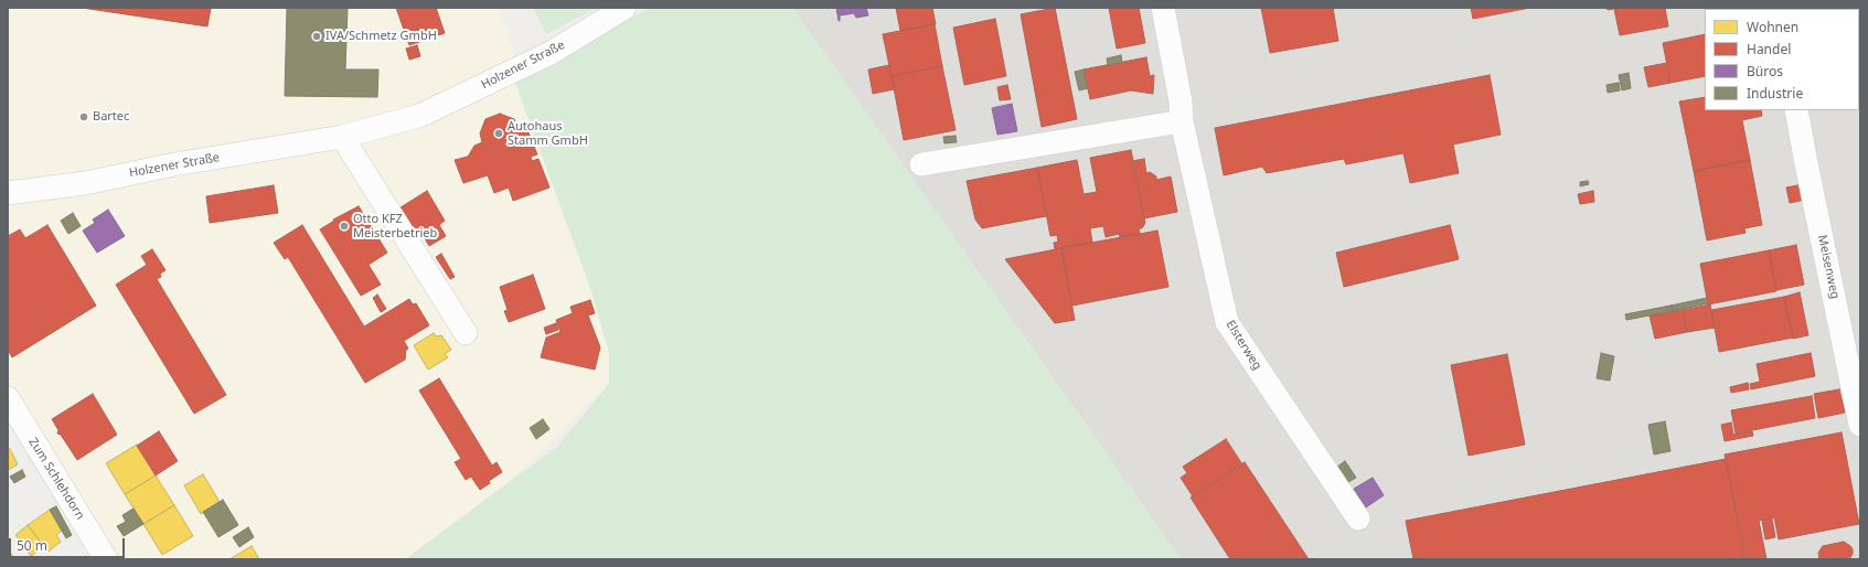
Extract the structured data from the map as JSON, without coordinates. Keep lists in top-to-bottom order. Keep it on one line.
{"streets":{"street":["Holzener Straße","Meisenweg","Elsterweg","Zum Schlehdorn"]},"places":["IVA/Schmetz GmbH","Bartec","Autohaus Stamm GmbH","Otto KFZ Meisterbetrieb"],"legend":["Wohnen","Handel","Büros","Industrie"],"scale_bar":"50 m"}
